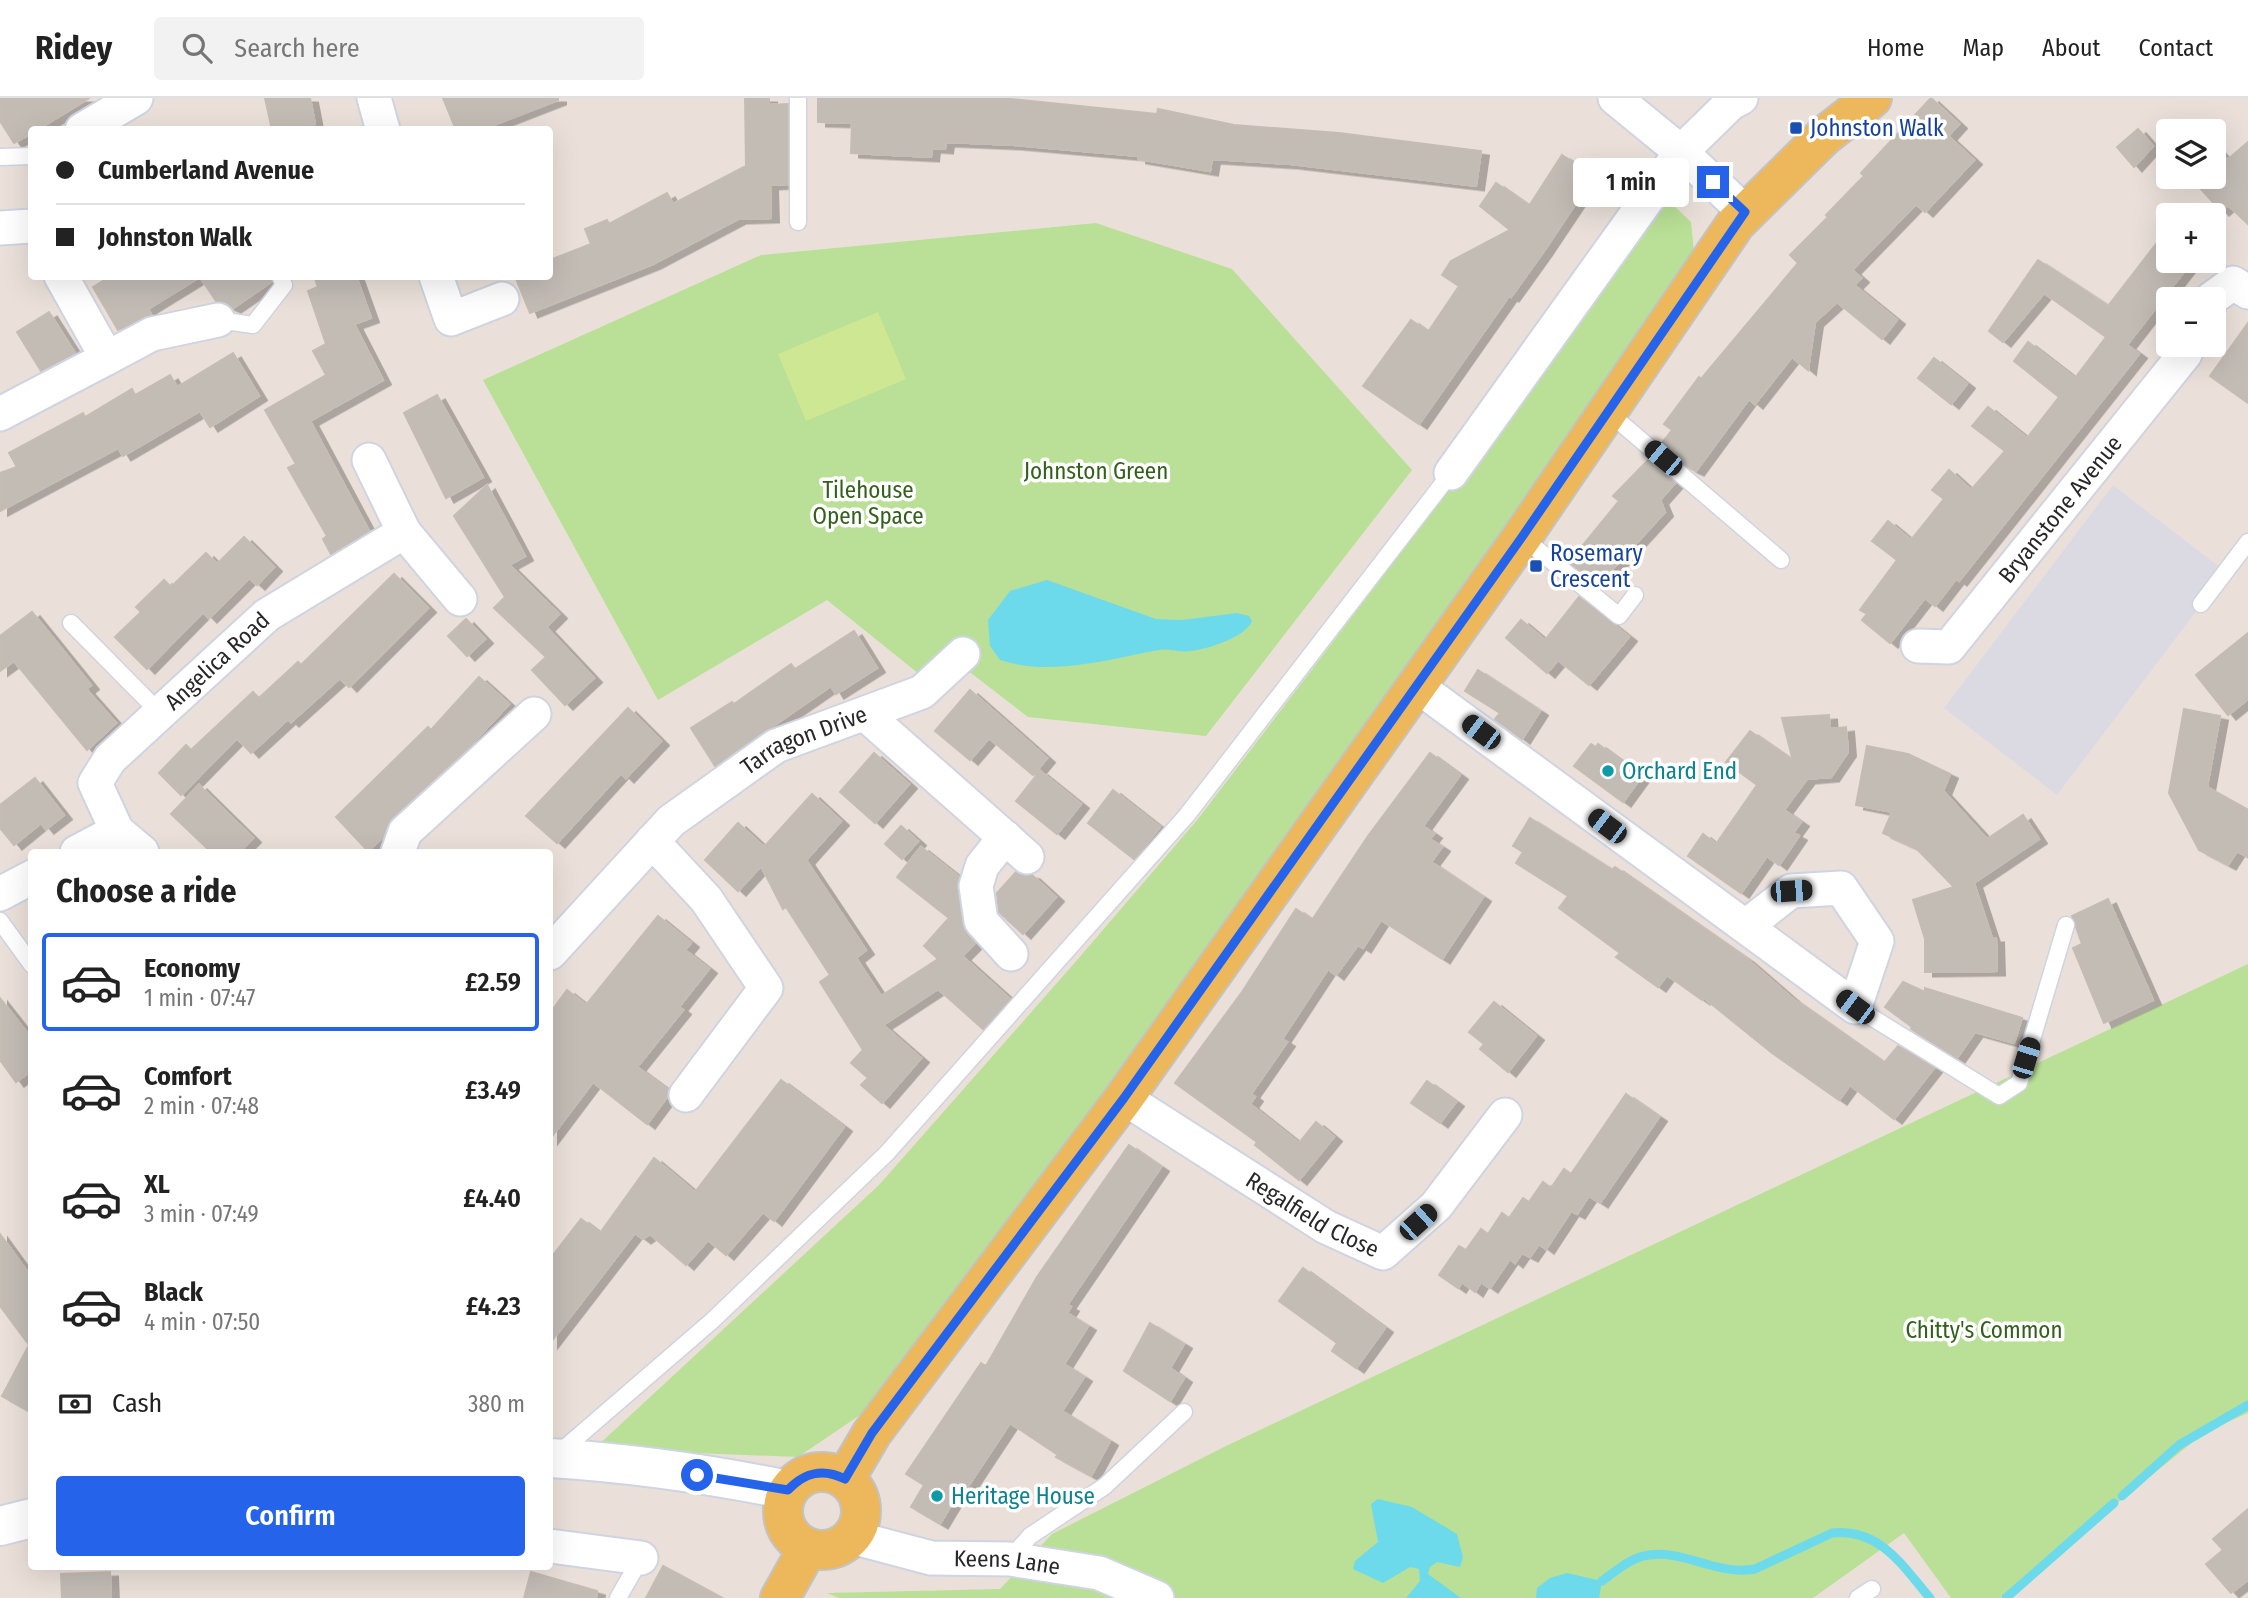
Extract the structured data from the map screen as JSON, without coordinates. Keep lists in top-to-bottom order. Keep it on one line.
{"streets":{"street":["Bryanstone Avenue","Angelica Road","Tarragon Drive","Regalfield Close","Keens Lane"]},"parks":["Johnston Green","Tilehouse Open Space","Chitty's Common"],"places":{"transit":["Johnston Walk","Rosemary Crescent"],"other":["Orchard End","Heritage House"]},"page":{"header":"Ridey","search":"Search here","nav":["Home","Map","About","Contact"],"map_buttons":["+","−"],"banner":["Cumberland Avenue","Johnston Walk"],"bubble":"1 min","heading":"Choose a ride","list":[{"name":"Economy","note":"1 min · 07:47","value":"£2.59"},{"name":"Comfort","note":"2 min · 07:48","value":"£3.49"},{"name":"XL","note":"3 min · 07:49","value":"£4.40"},{"name":"Black","note":"4 min · 07:50","value":"£4.23"}],"pay":["Cash","380 m"],"buttons":"Confirm"}}
